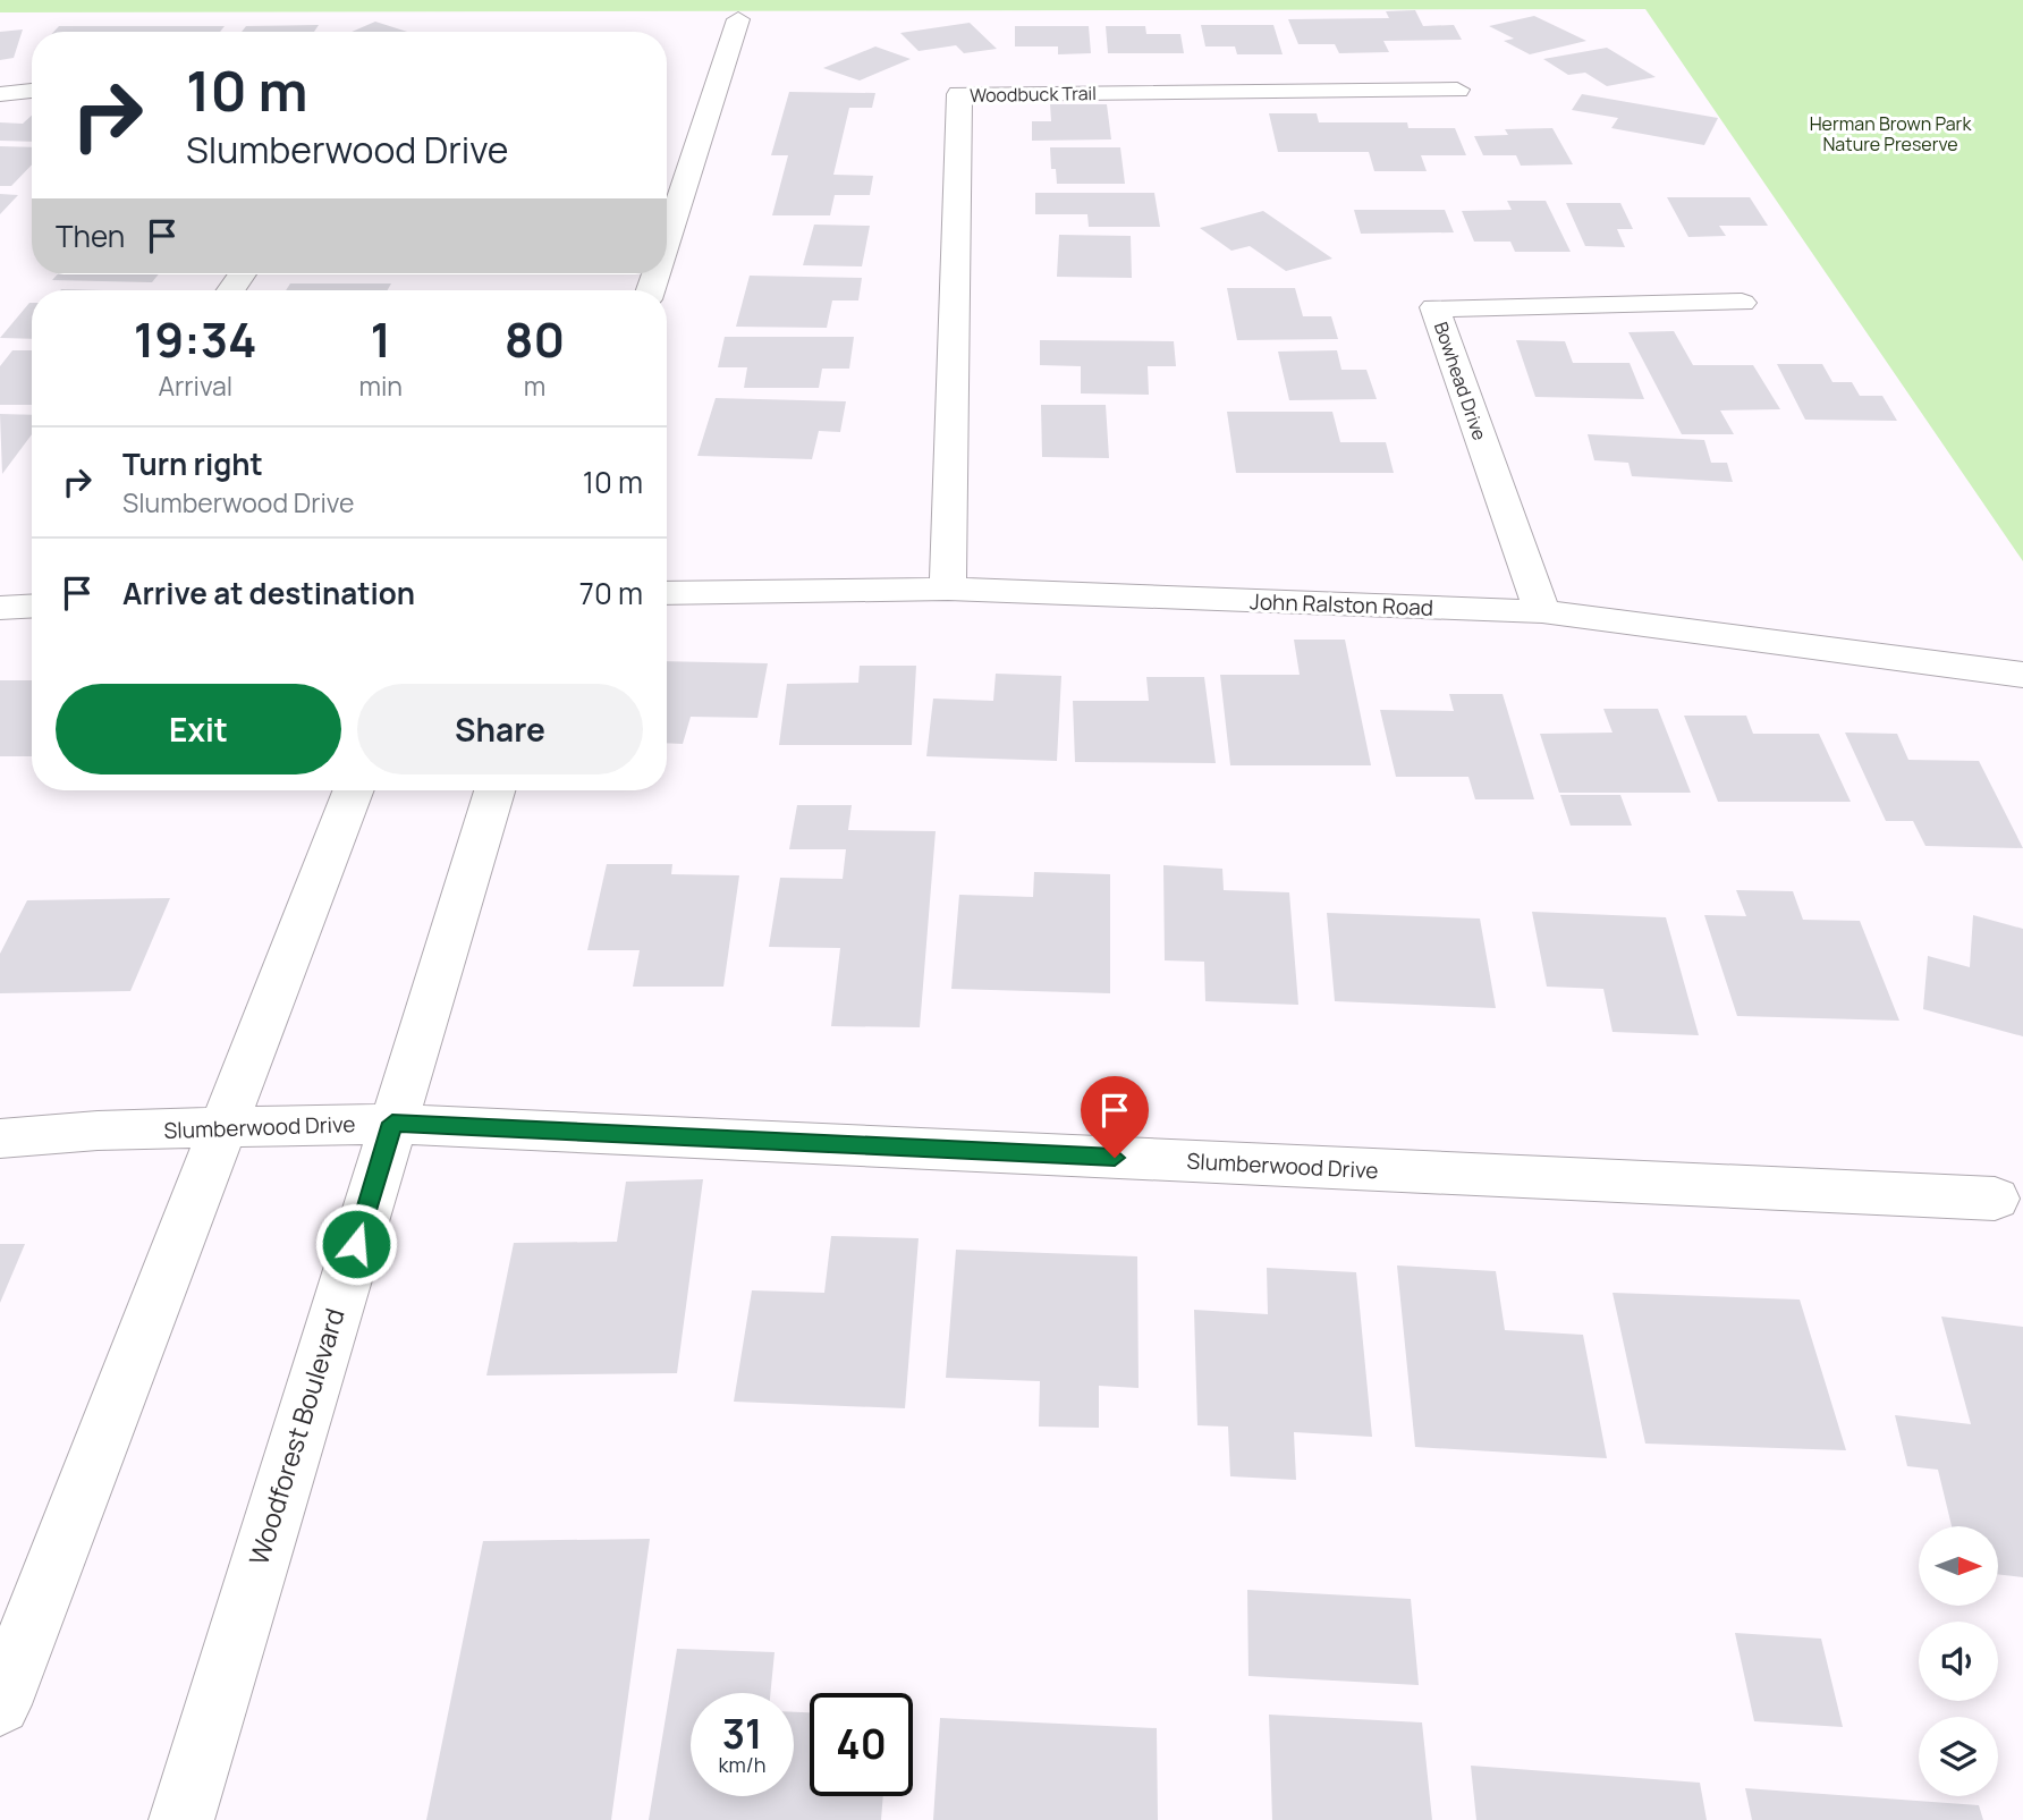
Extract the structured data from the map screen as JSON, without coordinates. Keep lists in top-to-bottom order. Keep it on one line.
{"streets":{"street":["Woodbuck Trail","Bowhead Drive","John Ralston Road","Slumberwood Drive","Woodforest Boulevard"]},"crossings":[["Woodbuck Trail","John Ralston Road"],["Bowhead Drive","John Ralston Road"],["Slumberwood Drive","Woodforest Boulevard"]],"parks":["Herman Brown Park Nature Preserve"],"north":"right","page":{"turn":["10 m","Slumberwood Drive"],"then":"Then","eta":["19:34","Arrival","1","min","80","m"],"list":[{"name":"Turn right","note":"Slumberwood Drive","value":"10 m"},{"name":"Arrive at destination","value":"70 m"}],"buttons":["Exit","Share"],"speed":"31 km/h","limit":"40"}}
